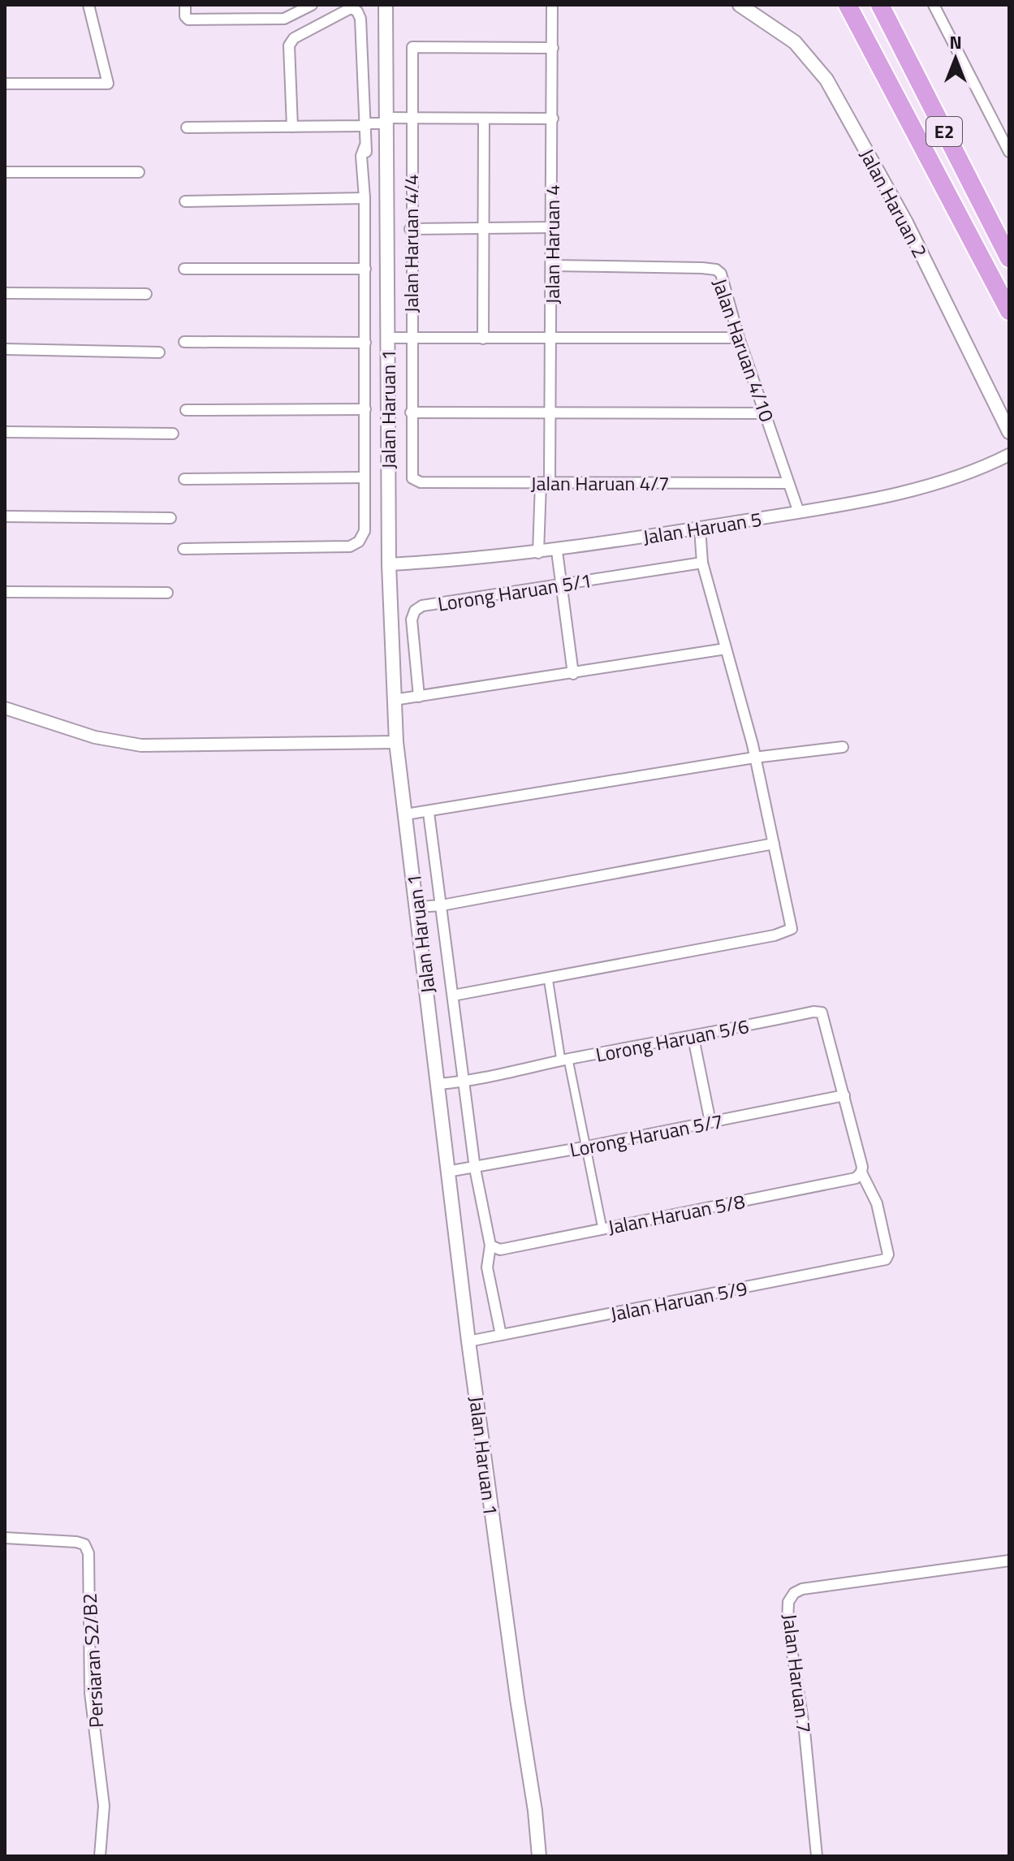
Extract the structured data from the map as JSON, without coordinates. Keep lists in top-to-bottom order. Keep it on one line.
{"streets":{"highway":["E2"],"main road":["Jalan Haruan 2","Jalan Haruan 1"],"street":["Jalan Haruan 4/4","Jalan Haruan 4","Jalan Haruan 4/10","Jalan Haruan 4/7","Jalan Haruan 5","Lorong Haruan 5/1","Lorong Haruan 5/6","Lorong Haruan 5/7","Jalan Haruan 5/8","Jalan Haruan 5/9","Persiaran S2/B2","Jalan Haruan 7"]},"crossings":[["Jalan Haruan 4/4","Jalan Haruan 4"],["Jalan Haruan 4/4","Jalan Haruan 4/7"],["Jalan Haruan 4","Jalan Haruan 4/10"],["Jalan Haruan 4","Jalan Haruan 4/7"],["Jalan Haruan 4","Jalan Haruan 5"],["Jalan Haruan 4/10","Jalan Haruan 4/7"],["Jalan Haruan 4/10","Jalan Haruan 5"],["Jalan Haruan 1","Jalan Haruan 5"],["Jalan Haruan 1","Lorong Haruan 5/6"],["Jalan Haruan 1","Lorong Haruan 5/7"],["Jalan Haruan 1","Jalan Haruan 5/9"],["Lorong Haruan 5/6","Lorong Haruan 5/7"],["Jalan Haruan 5/8","Jalan Haruan 5/9"]],"north":"top"}
